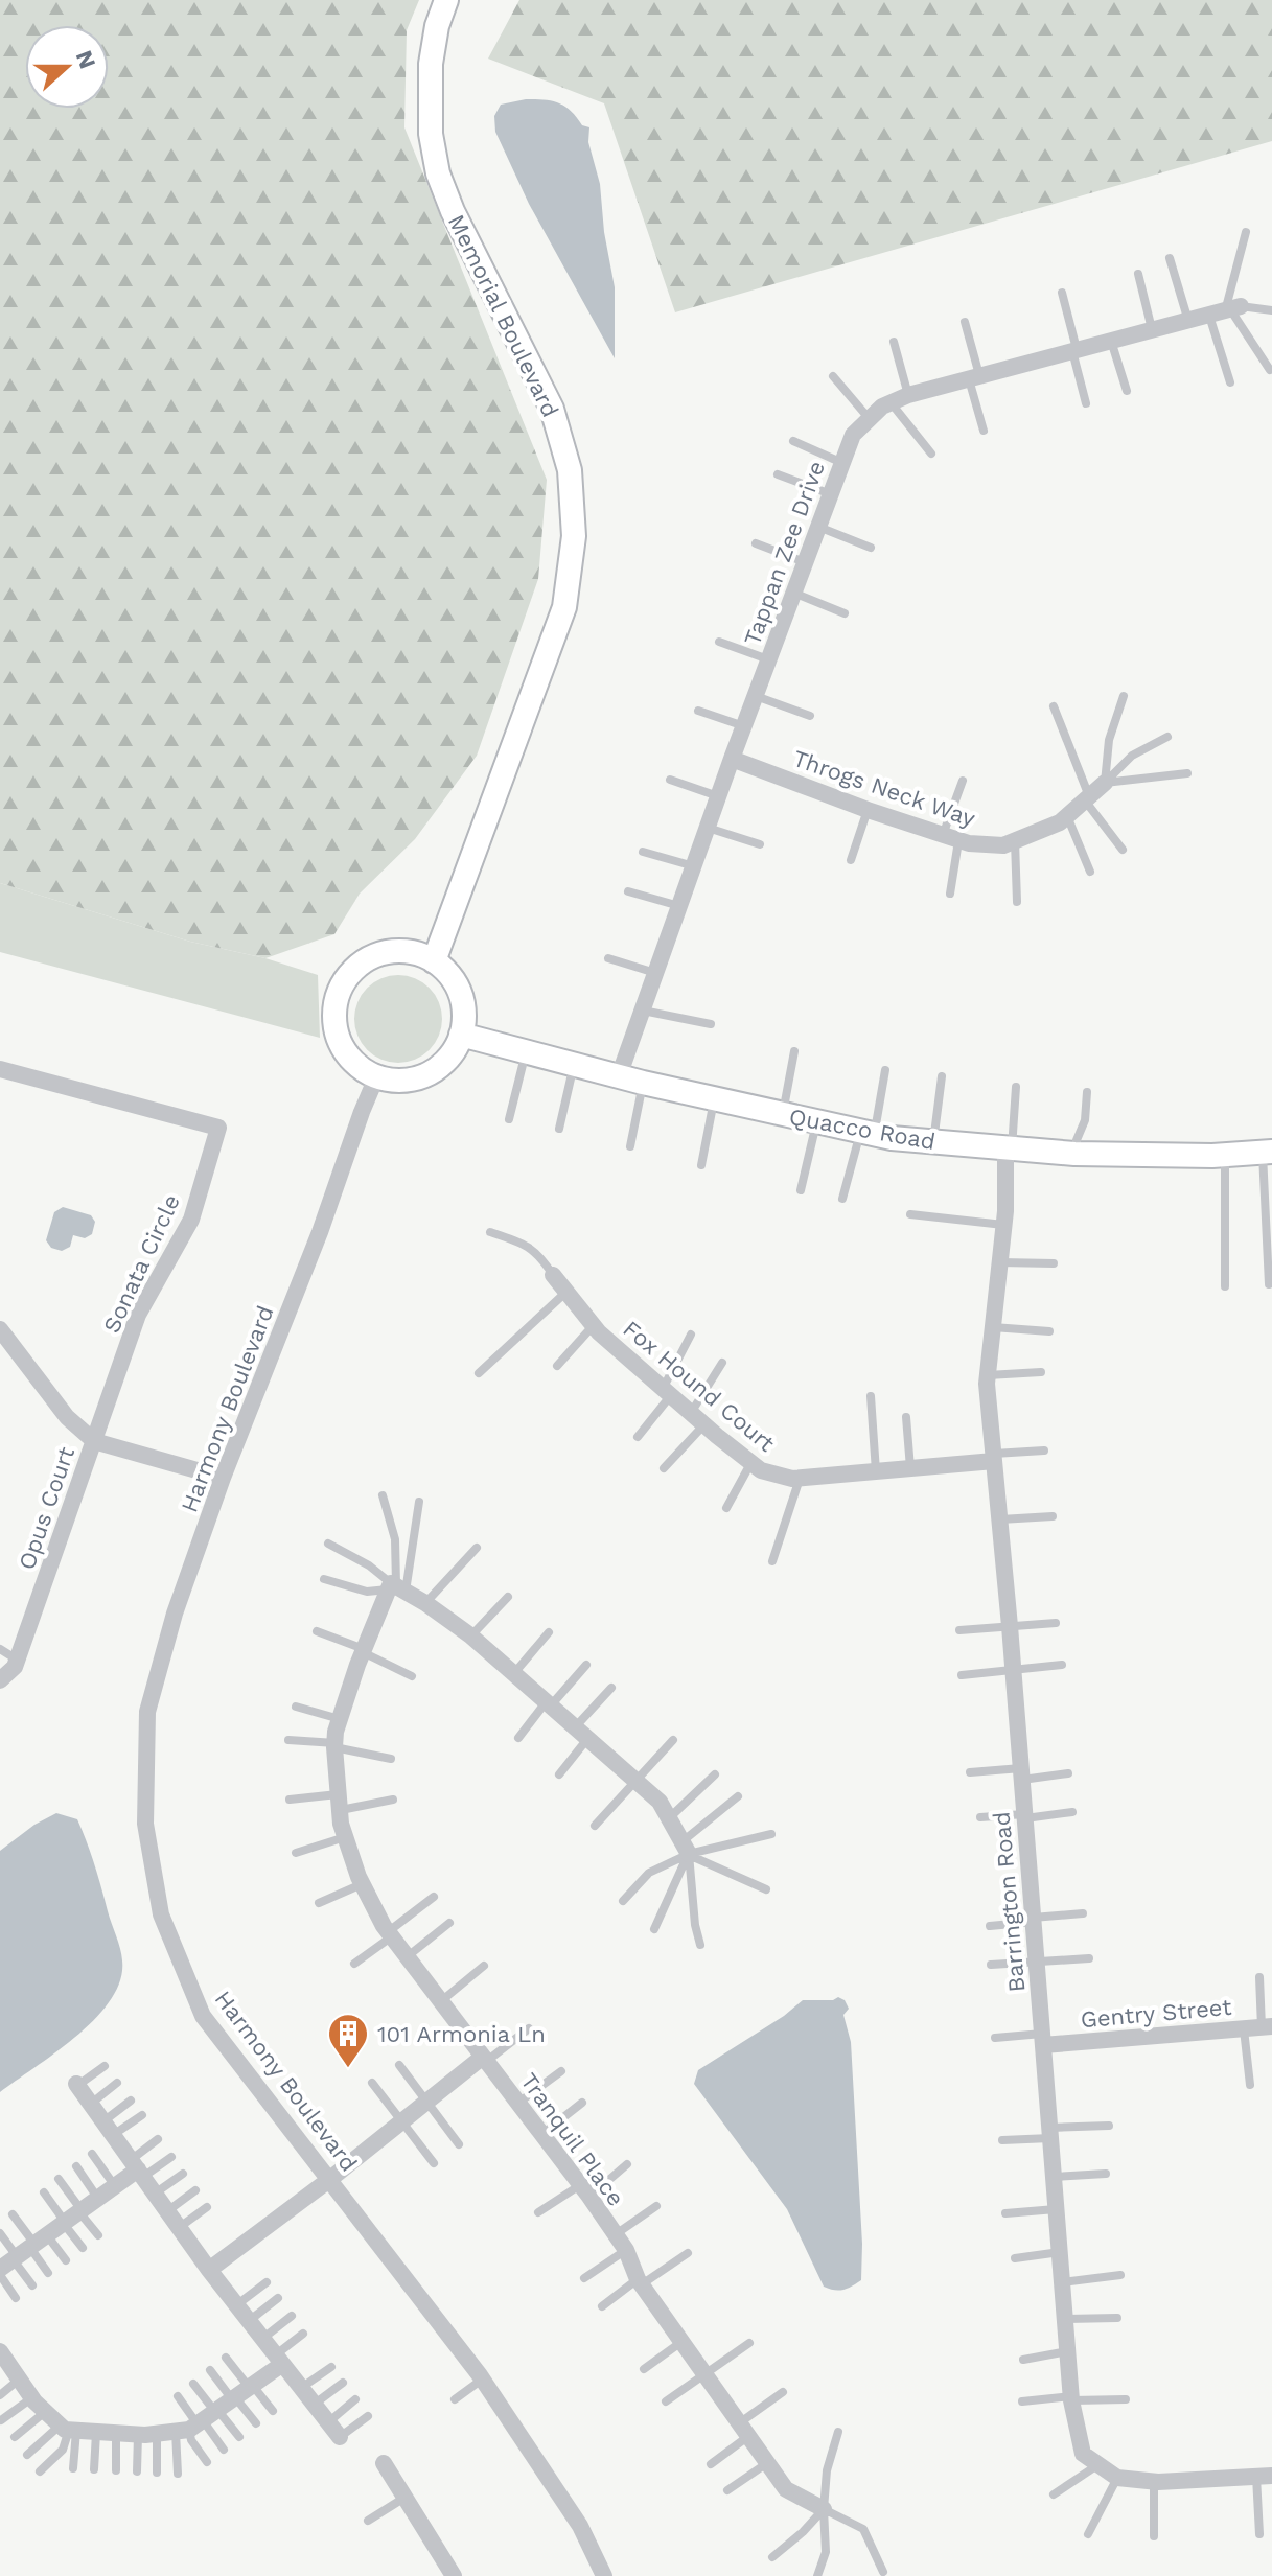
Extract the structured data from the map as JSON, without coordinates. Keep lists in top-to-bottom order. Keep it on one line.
{"streets":{"street":["Memorial Boulevard","Tappan Zee Drive","Throgs Neck Way","Quacco Road","Sonata Circle","Fox Hound Court","Harmony Boulevard","Opus Court","Barrington Road","Gentry Street","Tranquil Place"]},"crossings":[["Memorial Boulevard","Quacco Road"],["Memorial Boulevard","Harmony Boulevard"],["Tappan Zee Drive","Throgs Neck Way"],["Tappan Zee Drive","Quacco Road"],["Quacco Road","Harmony Boulevard"],["Quacco Road","Barrington Road"],["Sonata Circle","Opus Court"],["Fox Hound Court","Barrington Road"],["Barrington Road","Gentry Street"]],"places":{"building":["101 Armonia Ln"]},"north":"right"}
